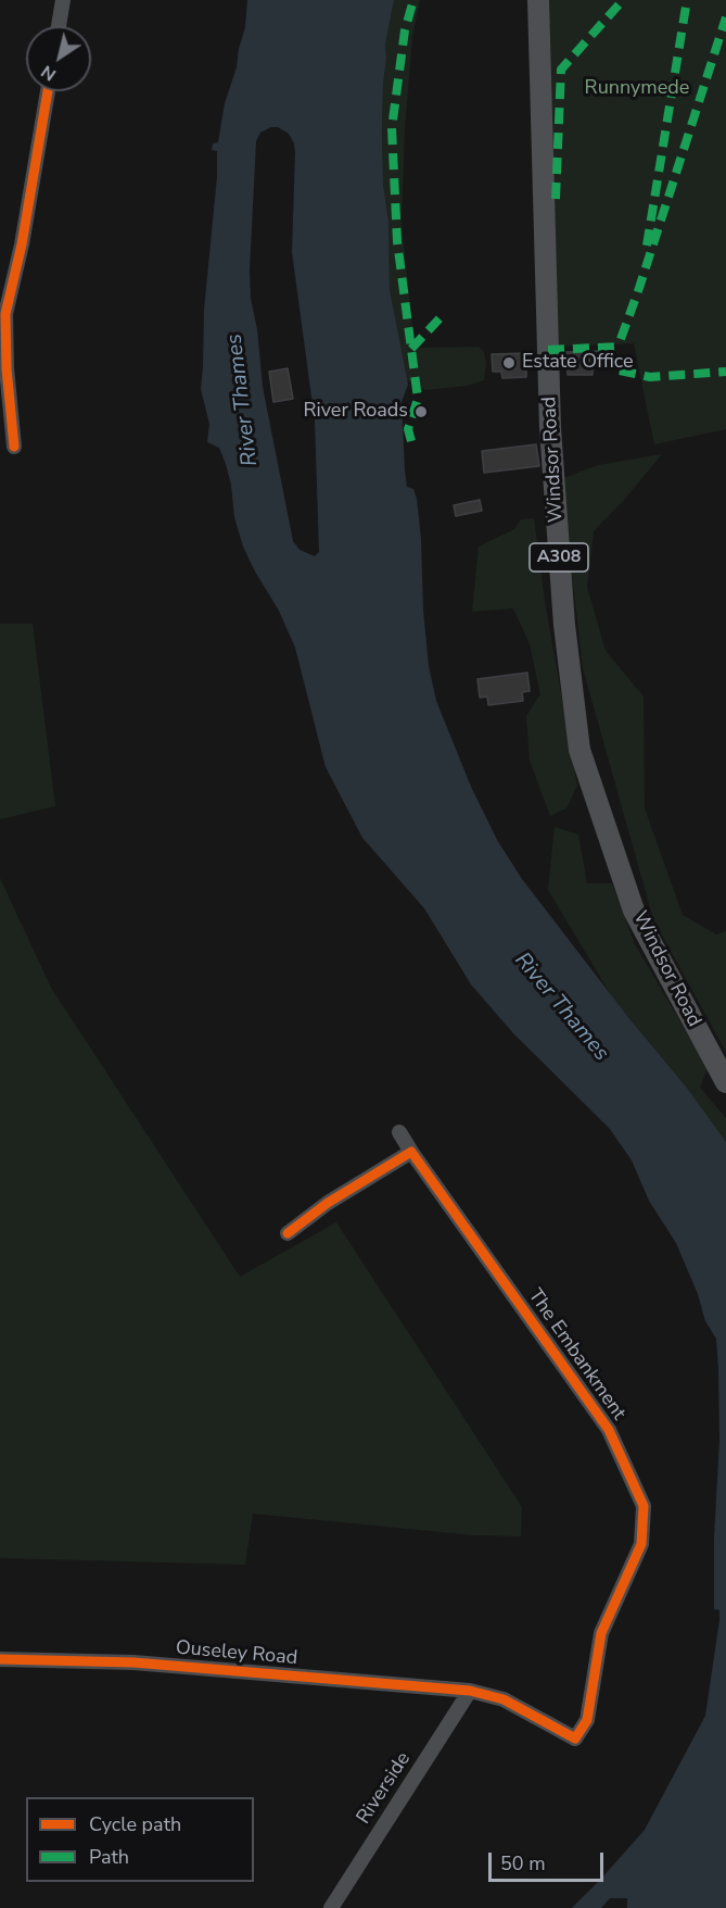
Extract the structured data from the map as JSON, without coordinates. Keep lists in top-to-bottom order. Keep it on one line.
{"streets":{"main road":["Windsor Road","A308"],"street":["The Embankment","Ouseley Road","Riverside"]},"crossings":[["The Embankment","Ouseley Road"],["The Embankment","Riverside"],["Ouseley Road","Riverside"]],"water":["River Thames"],"parks":["Runnymede"],"places":["Estate Office","River Roads"],"legend":["Cycle path","Path"],"scale_bar":"50 m","north":"bottom left"}
